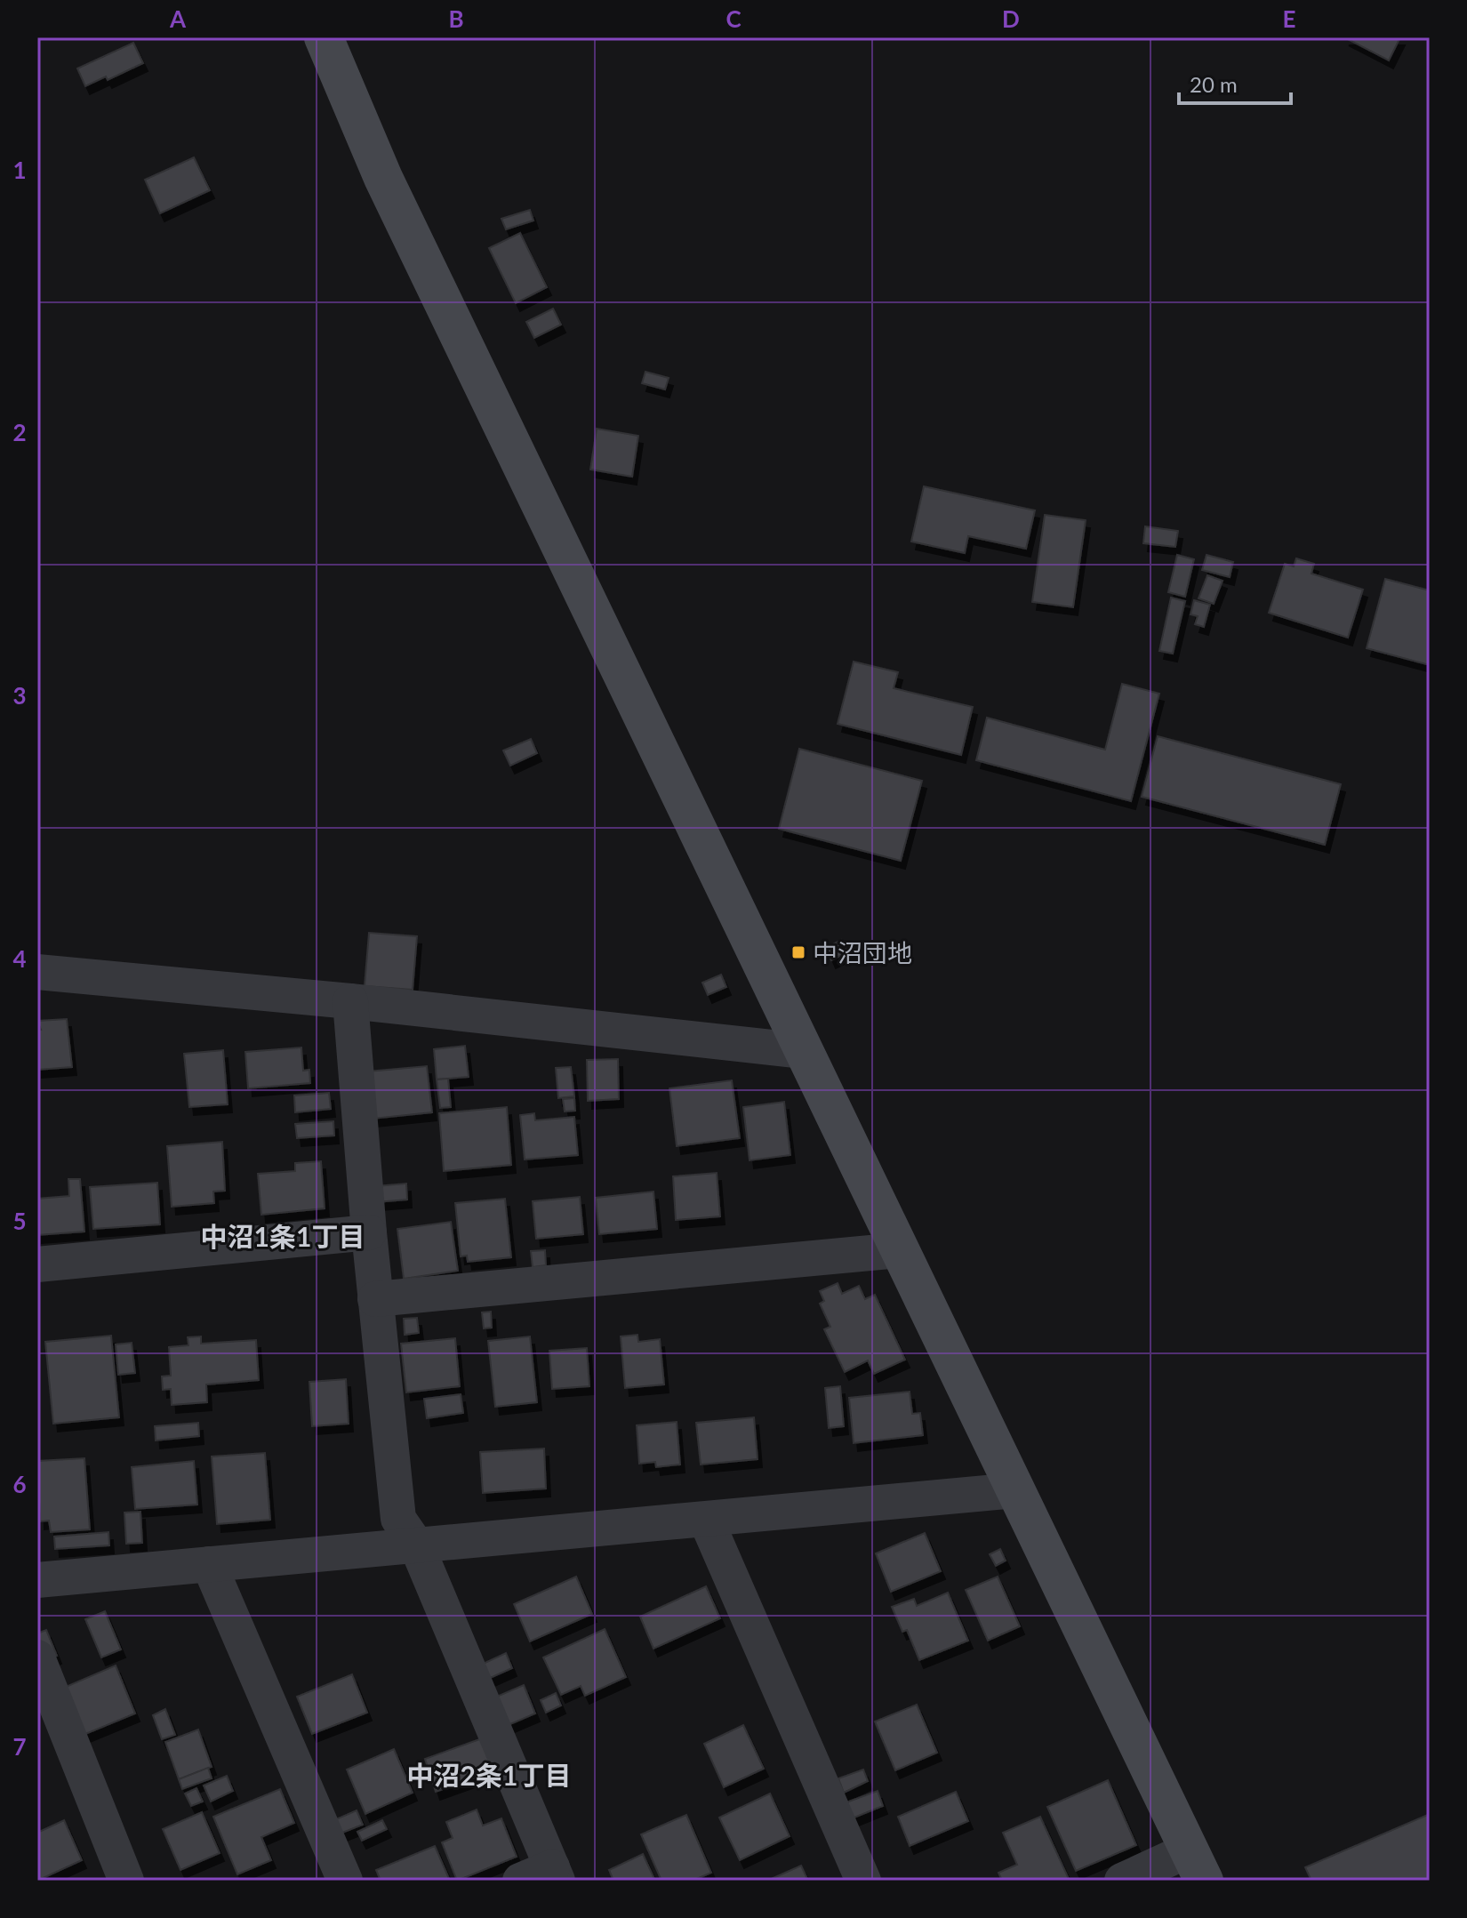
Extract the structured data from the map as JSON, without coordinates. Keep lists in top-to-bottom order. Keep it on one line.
{"districts":["中沼1条1丁目","中沼2条1丁目"],"places":{"transit":["中沼団地"]},"scale_bar":"20 m","grid":{"columns":["A","B","C","D","E"],"rows":["1","2","3","4","5","6","7"]}}
